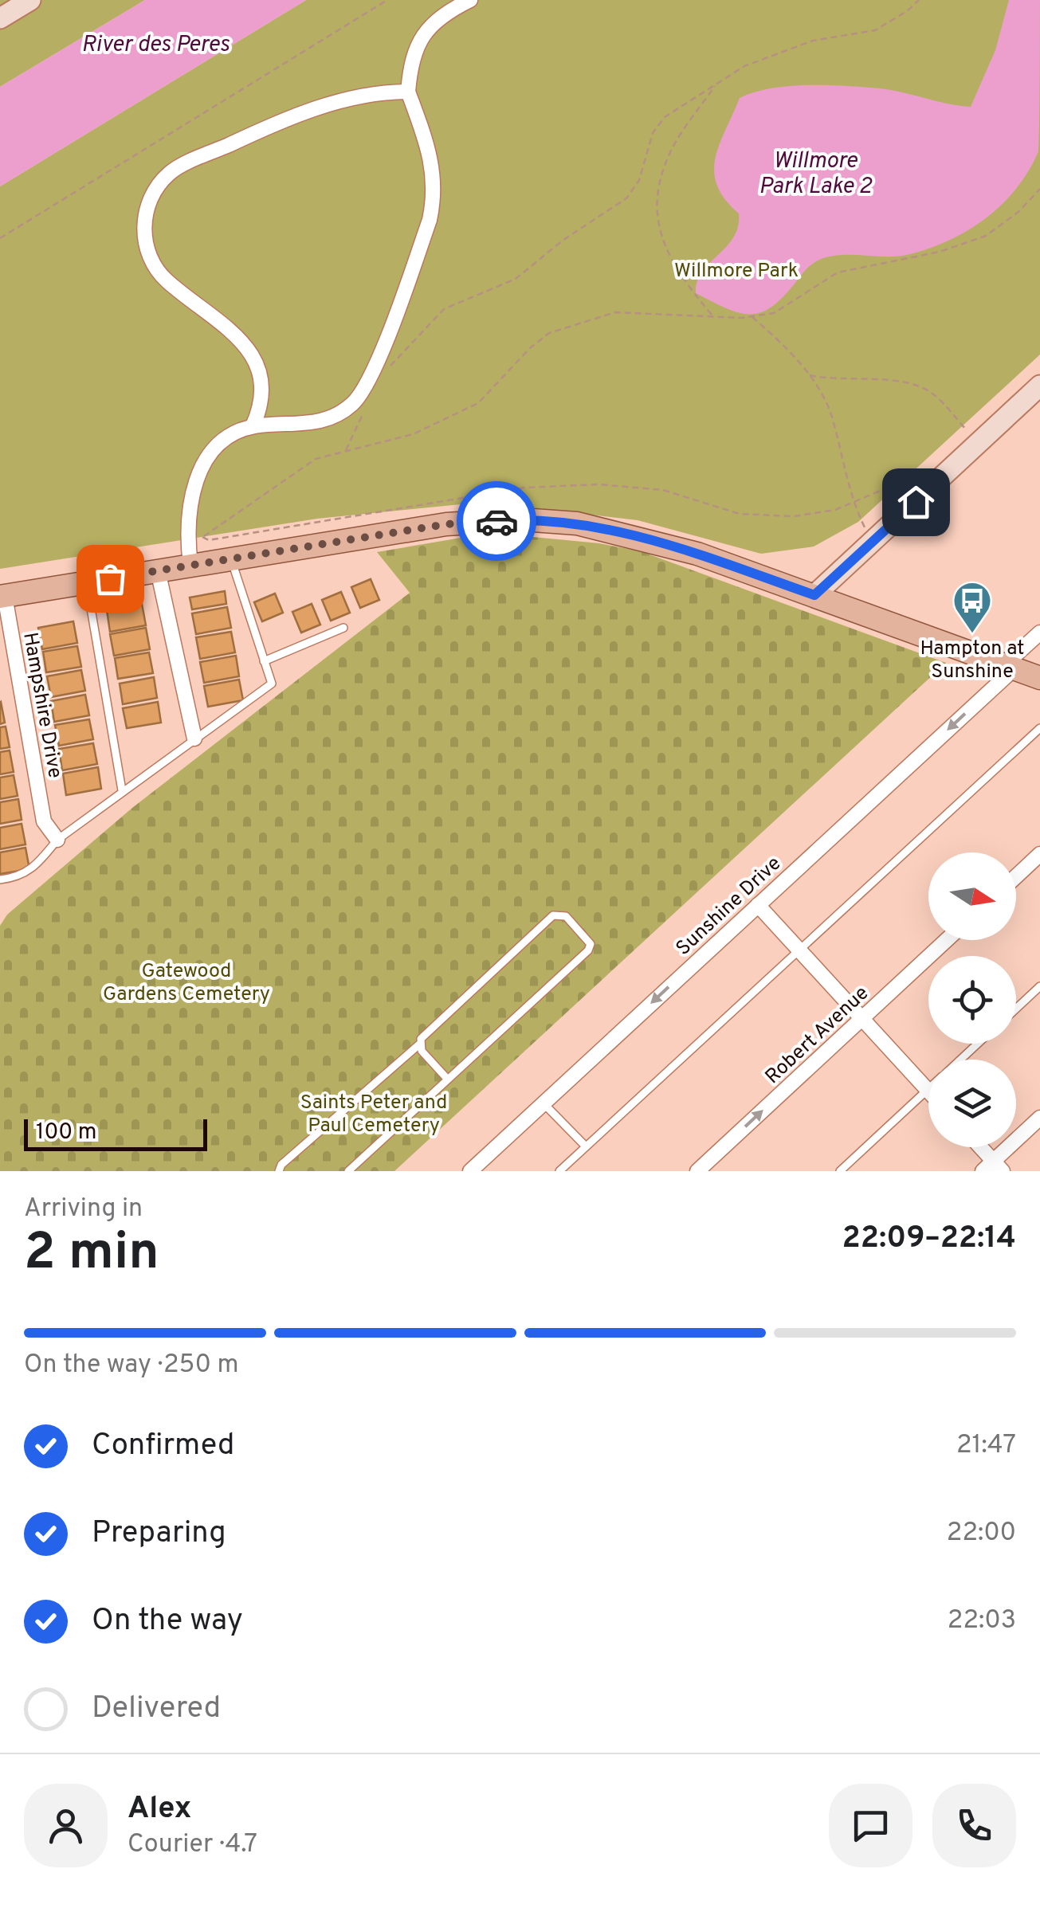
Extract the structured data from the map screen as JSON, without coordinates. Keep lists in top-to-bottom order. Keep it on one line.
{"streets":{"street":["Hampshire Drive","Sunshine Drive","Robert Avenue"]},"one_way":["Sunshine Drive","Robert Avenue"],"water":["River des Peres","Willmore Park Lake 2"],"parks":["Willmore Park","Gatewood Gardens Cemetery","Saints Peter and Paul Cemetery"],"places":{"bus stop":["Hampton at Sunshine"]},"scale_bar":"100 m","north":"right","page":{"scale":"100 m","heading":["2 min","Arriving in","22:09–22:14"],"panel":["Alex","Courier · 4.7"],"bar":"On the way · 250 m","list":[["Confirmed","21:47"],["Preparing","22:00"],["On the way","22:03"],"Delivered"]}}
